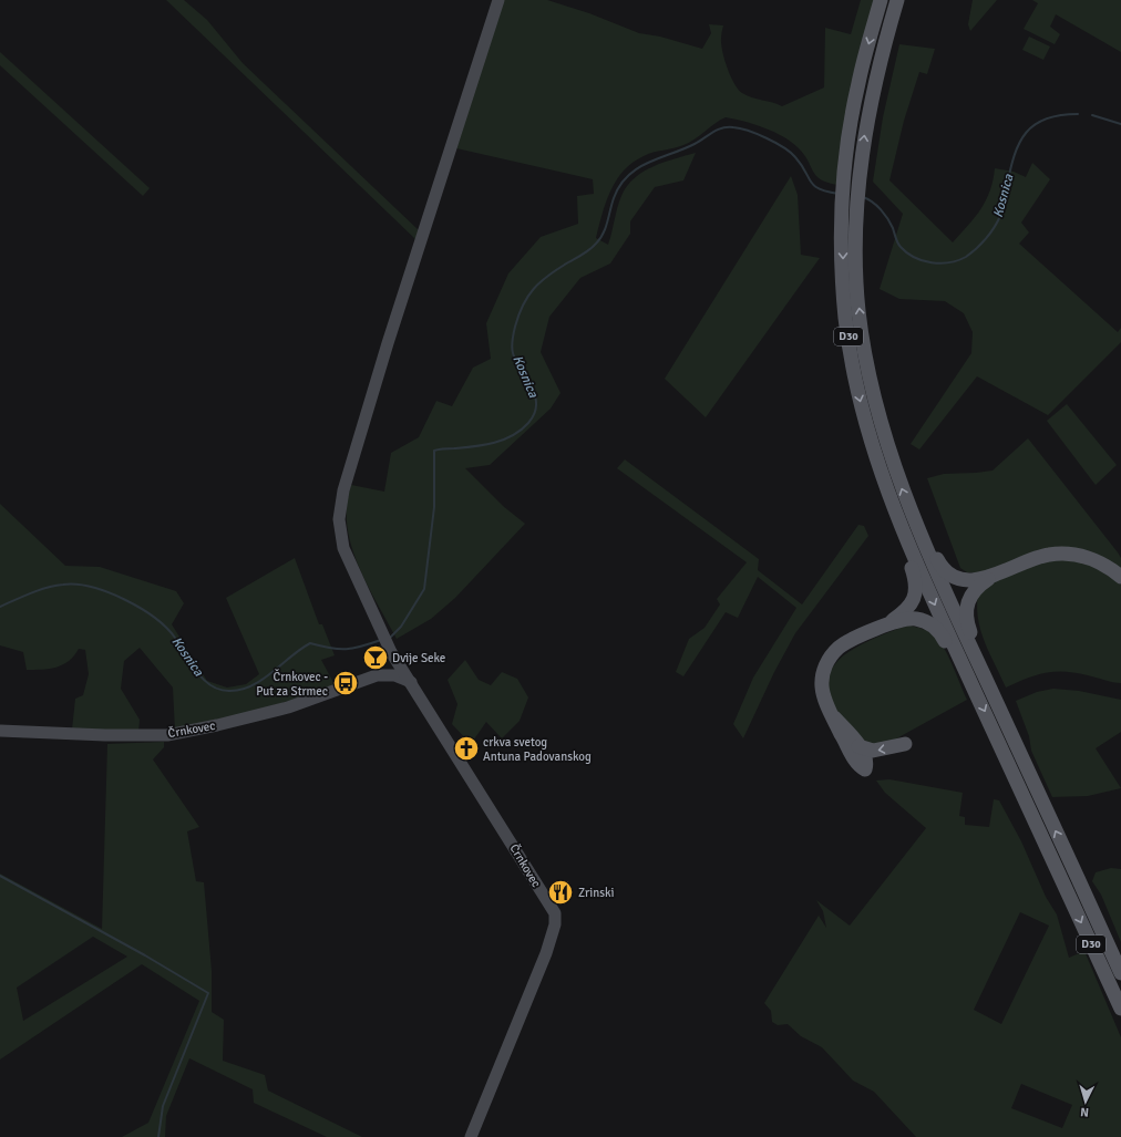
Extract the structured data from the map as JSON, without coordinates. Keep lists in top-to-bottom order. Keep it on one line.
{"streets":{"main road":["D30","Črnkovec"]},"water":["Kosnica"],"places":{"bar":["Dvije Seke"],"bus stop":["Črnkovec - Put za Strmec"],"church":["crkva svetog Antuna Padovanskog"],"restaurant":["Zrinski"]},"north":"bottom"}
